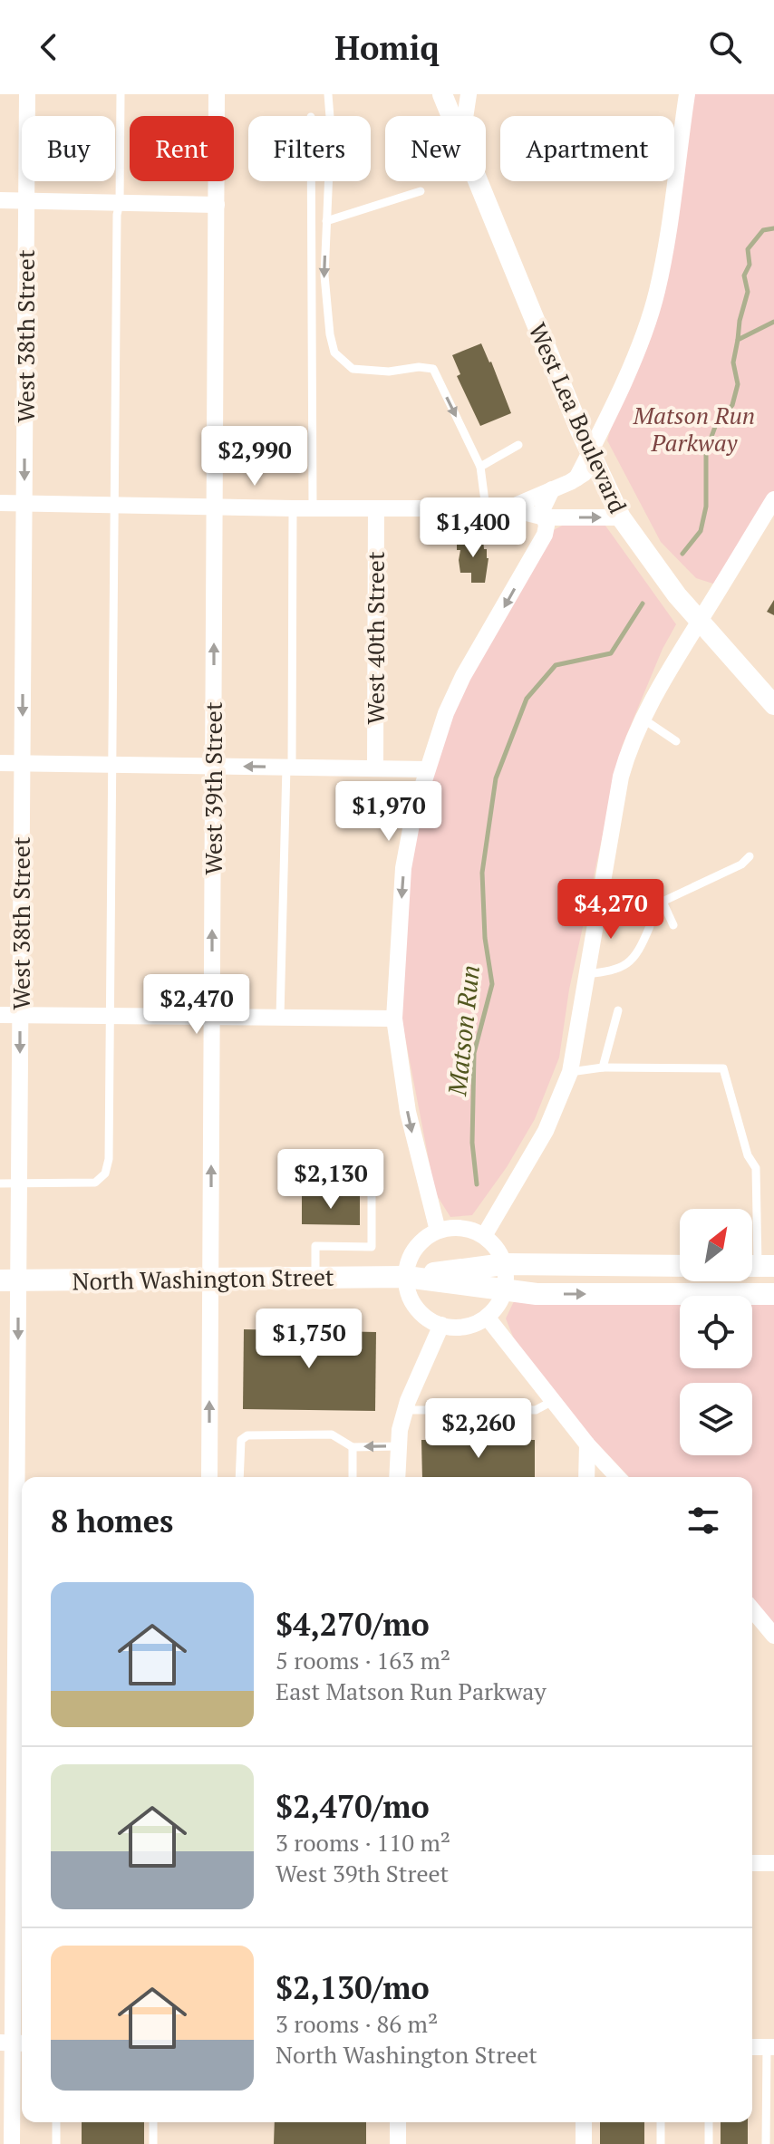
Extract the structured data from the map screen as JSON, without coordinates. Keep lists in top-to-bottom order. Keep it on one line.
{"streets":{"main road":["North Washington Street"],"street":["West 38th Street","West Lea Boulevard","West 40th Street","West 39th Street"]},"crossings":[["West 38th Street","North Washington Street"],["West 39th Street","North Washington Street"]],"one_way":["West 38th Street","West 39th Street"],"water":["Matson Run"],"parks":["Matson Run Parkway"],"north":"top right","page":{"header":"Homiq","chip":["Buy","Rent","Filters","New","Apartment"],"price":["$2,990","$1,400","$1,970","$4,270","$2,470","$2,130","$1,750","$2,260"],"heading":"8 homes","list":[{"name":"$4,270/mo","note":"5 rooms · 163 m² · East Matson Run Parkway"},{"name":"$2,470/mo","note":"3 rooms · 110 m² · West 39th Street"},{"name":"$2,130/mo","note":"3 rooms · 86 m² · North Washington Street"}]}}
